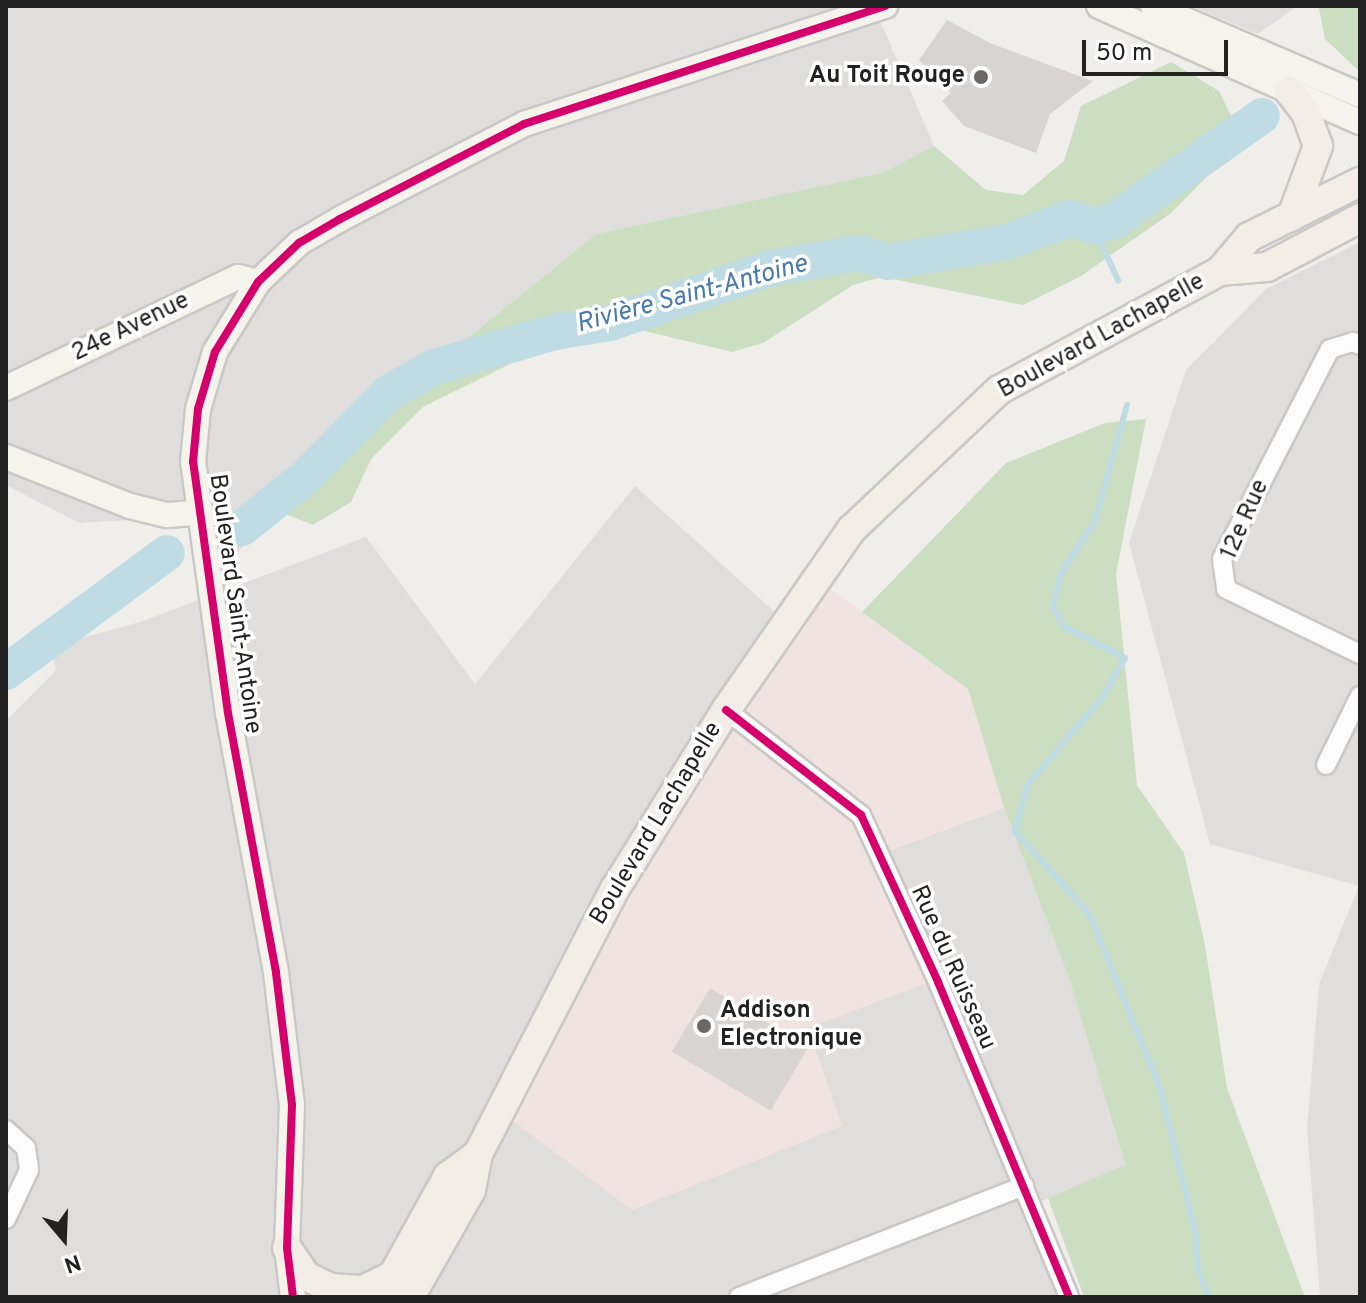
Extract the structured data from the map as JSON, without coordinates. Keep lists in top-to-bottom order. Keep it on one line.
{"streets":{"main road":["Boulevard Lachapelle"],"street":["24e Avenue","12e Rue","Boulevard Saint-Antoine","Rue du Ruisseau"]},"crossings":[["24e Avenue","Boulevard Saint-Antoine"],["Boulevard Lachapelle","Rue du Ruisseau"]],"water":["Rivière Saint-Antoine"],"places":["Au Toit Rouge","Addison Electronique"],"scale_bar":"50 m","north":"bottom"}
